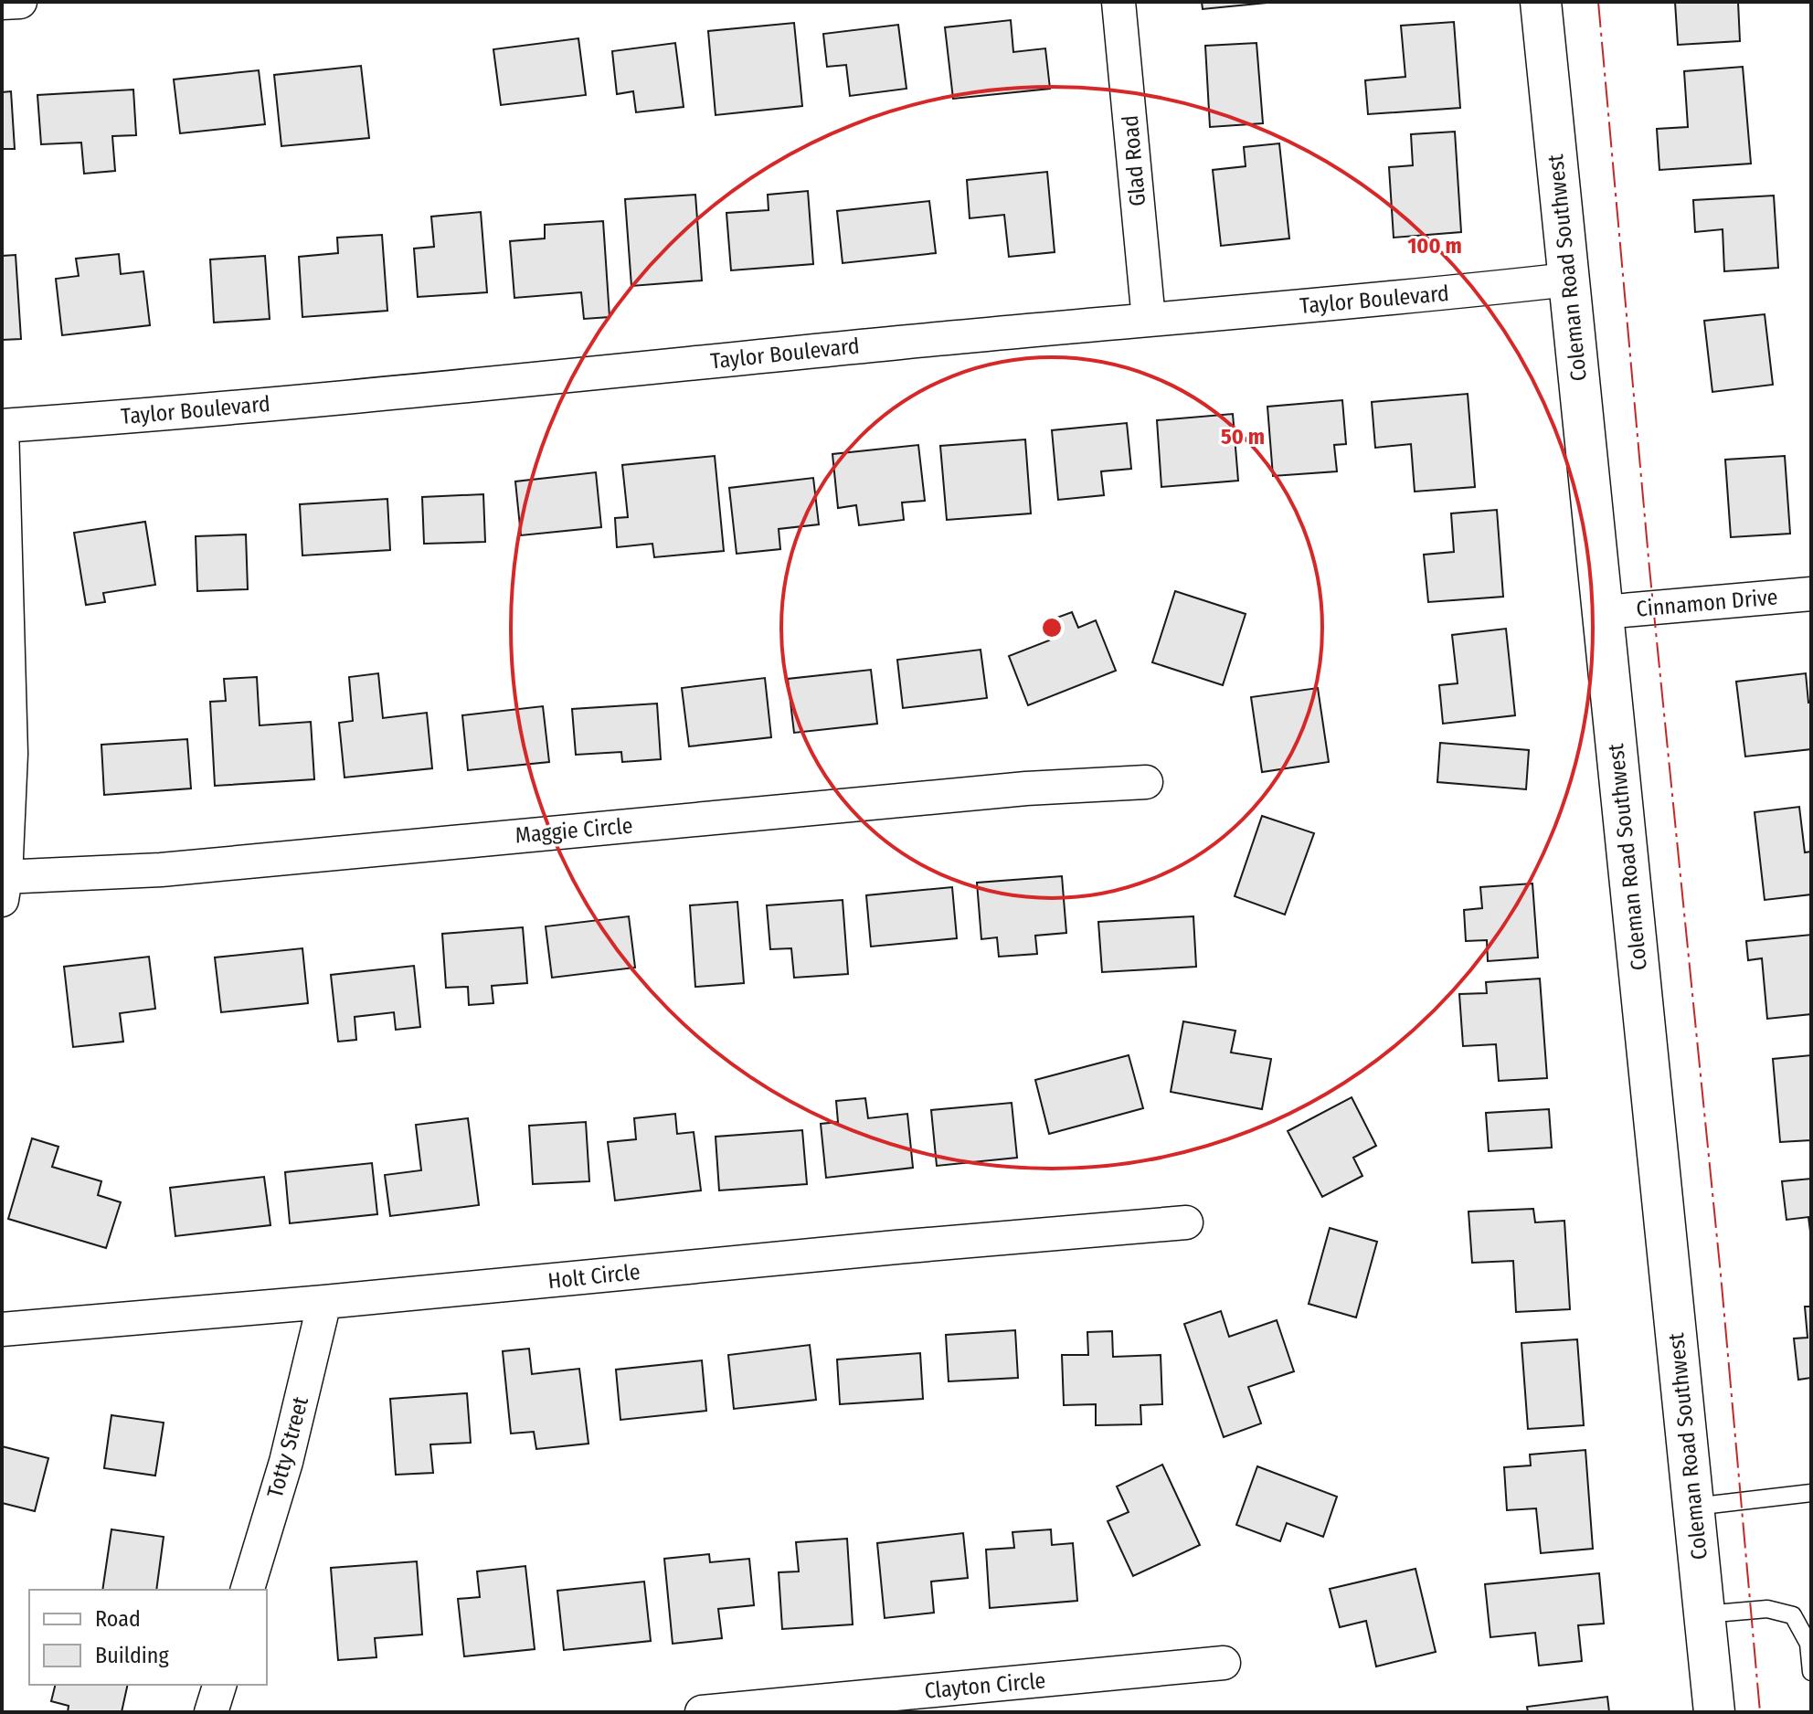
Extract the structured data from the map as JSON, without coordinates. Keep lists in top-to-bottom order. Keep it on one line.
{"streets":{"street":["Glad Road","Coleman Road Southwest","Taylor Boulevard","Cinnamon Drive","Maggie Circle","Holt Circle","Totty Street","Clayton Circle"]},"crossings":[["Glad Road","Taylor Boulevard"],["Coleman Road Southwest","Taylor Boulevard"],["Coleman Road Southwest","Cinnamon Drive"],["Holt Circle","Totty Street"]],"legend":["Road","Building"],"rings":["100 m","50 m"]}
